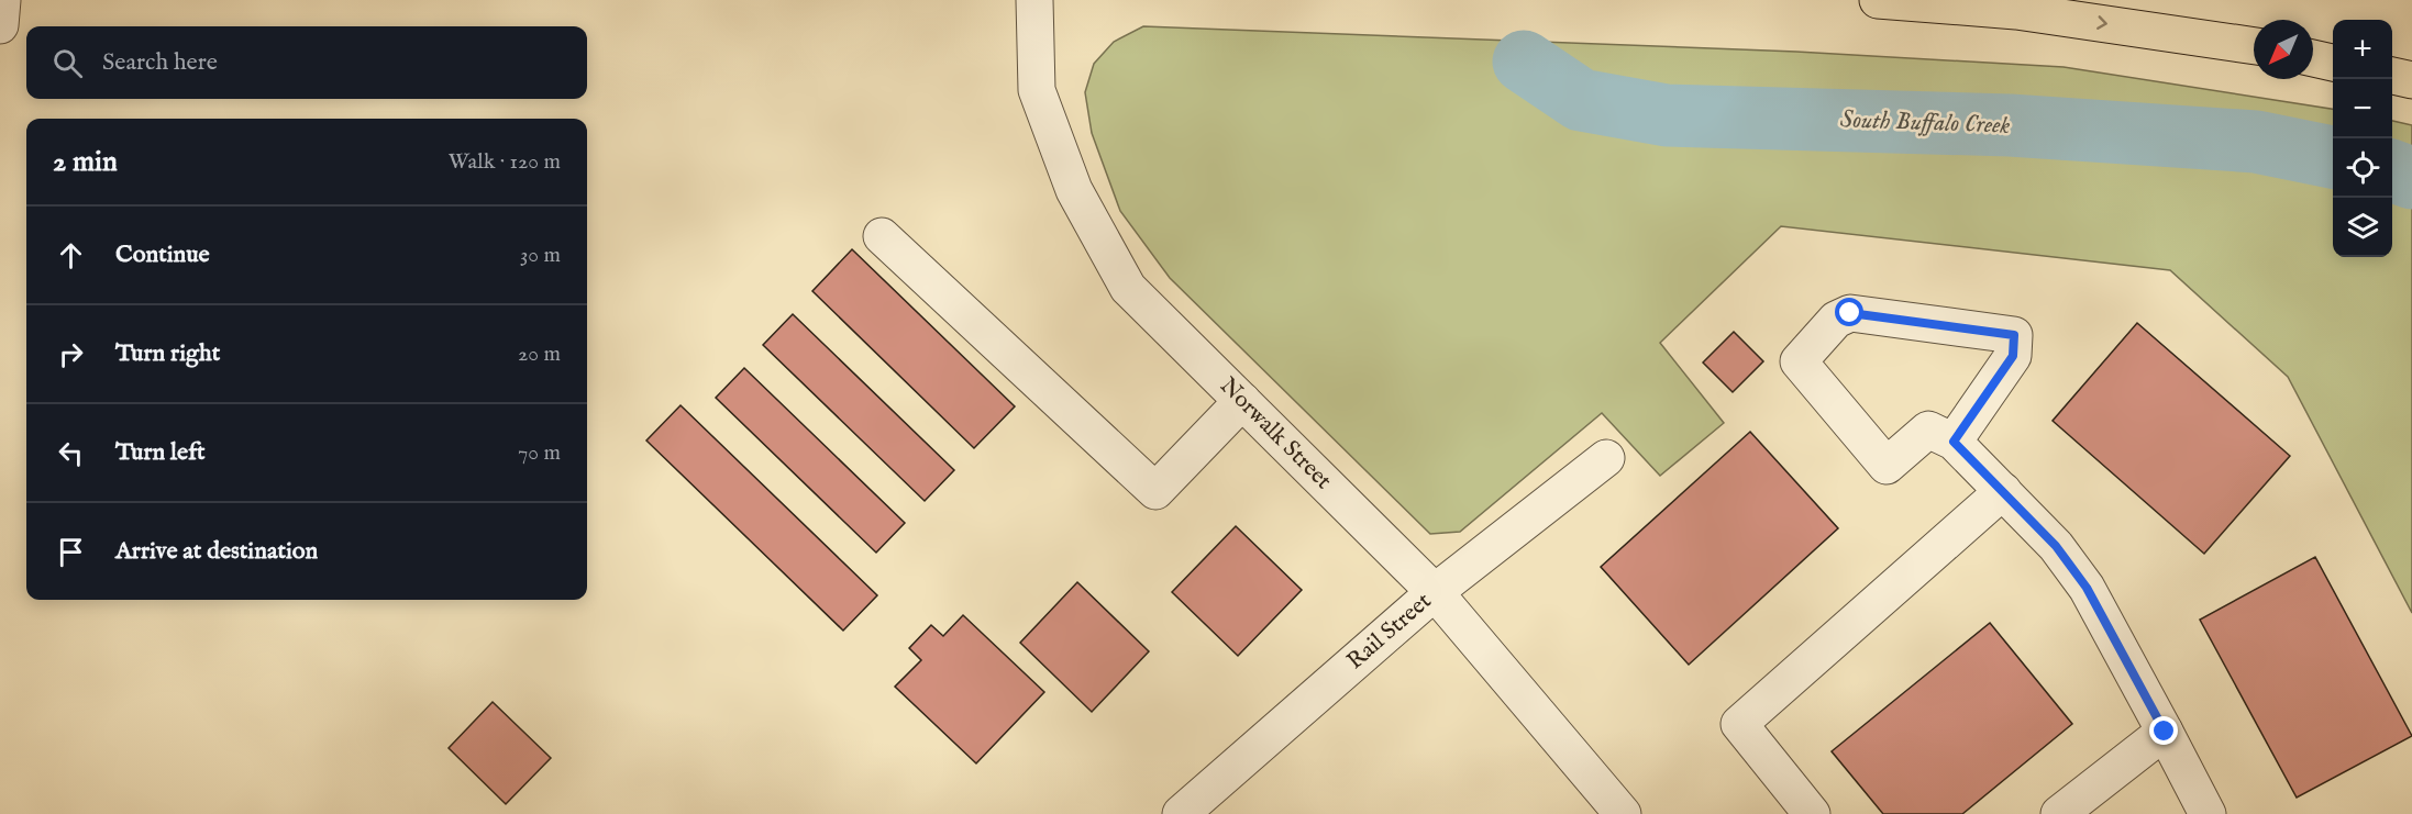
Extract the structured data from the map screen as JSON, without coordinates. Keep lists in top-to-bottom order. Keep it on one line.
{"streets":{"street":["Norwalk Street","Rail Street"]},"crossings":[["Norwalk Street","Rail Street"]],"water":["South Buffalo Creek"],"north":"bottom left","page":{"map_buttons":["+","−"],"search":"Search here","heading":["2 min","Walk · 120 m"],"list":[["Continue","30 m"],["Turn right","20 m"],["Turn left","70 m"],"Arrive at destination"]}}
